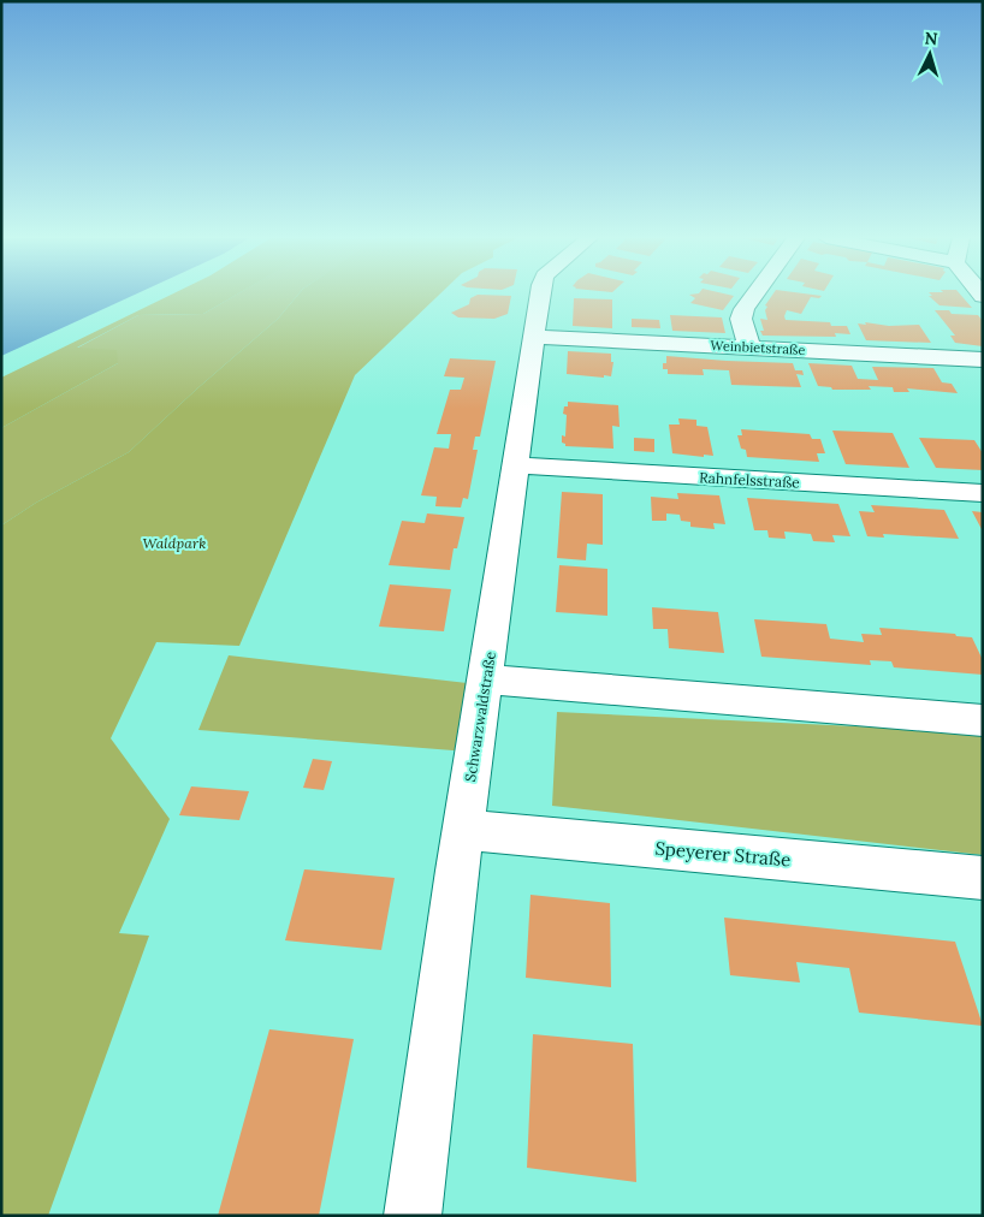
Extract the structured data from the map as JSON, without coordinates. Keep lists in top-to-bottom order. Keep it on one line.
{"streets":{"street":["Weinbietstraße","Rahnfelsstraße","Schwarzwaldstraße","Speyerer Straße"]},"crossings":[["Weinbietstraße","Schwarzwaldstraße"],["Rahnfelsstraße","Schwarzwaldstraße"],["Schwarzwaldstraße","Speyerer Straße"]],"parks":["Waldpark"],"north":"top"}
